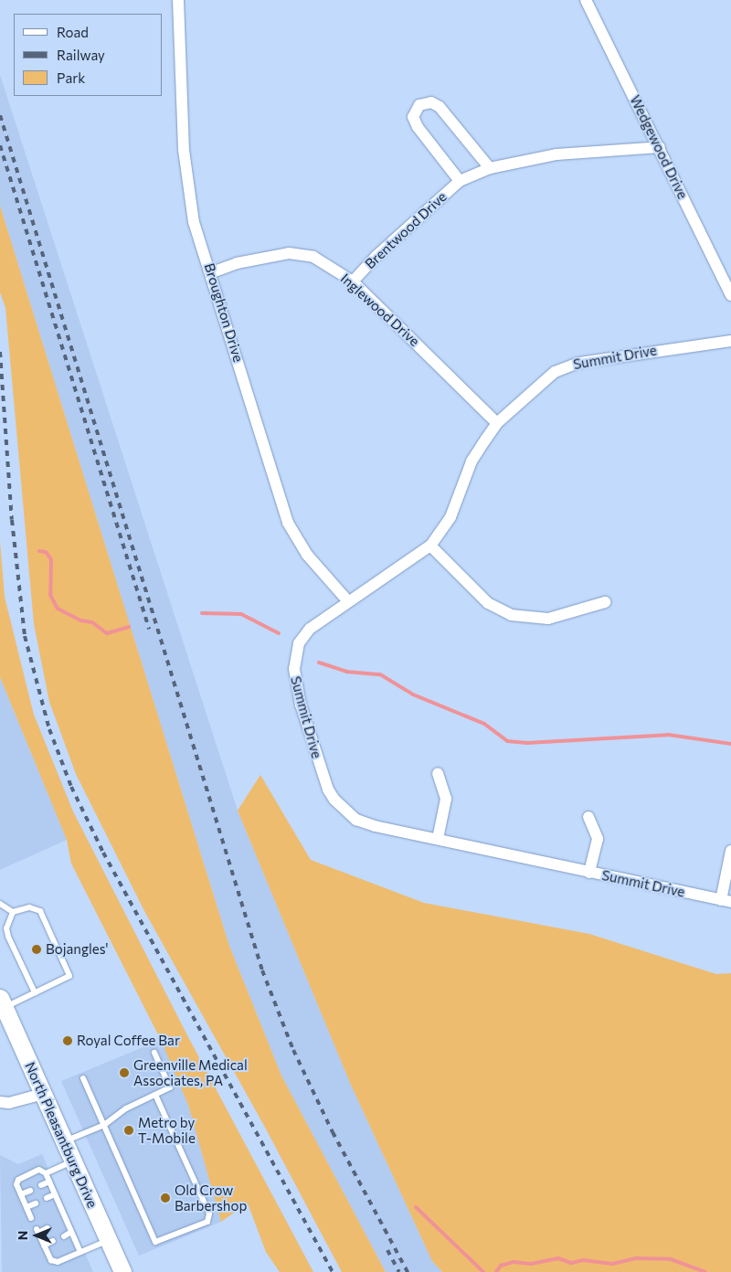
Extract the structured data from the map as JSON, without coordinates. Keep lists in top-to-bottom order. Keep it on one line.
{"streets":{"main road":["North Pleasantburg Drive"],"street":["Wedgewood Drive","Brentwood Drive","Inglewood Drive","Broughton Drive","Summit Drive"]},"crossings":[["Wedgewood Drive","Brentwood Drive"],["Brentwood Drive","Inglewood Drive"],["Inglewood Drive","Broughton Drive"],["Inglewood Drive","Summit Drive"],["Broughton Drive","Summit Drive"]],"places":["Bojangles'","Royal Coffee Bar","Greenville Medical Associates, PA","Metro by T-Mobile","Old Crow Barbershop"],"legend":["Road","Railway","Park"],"north":"left"}
